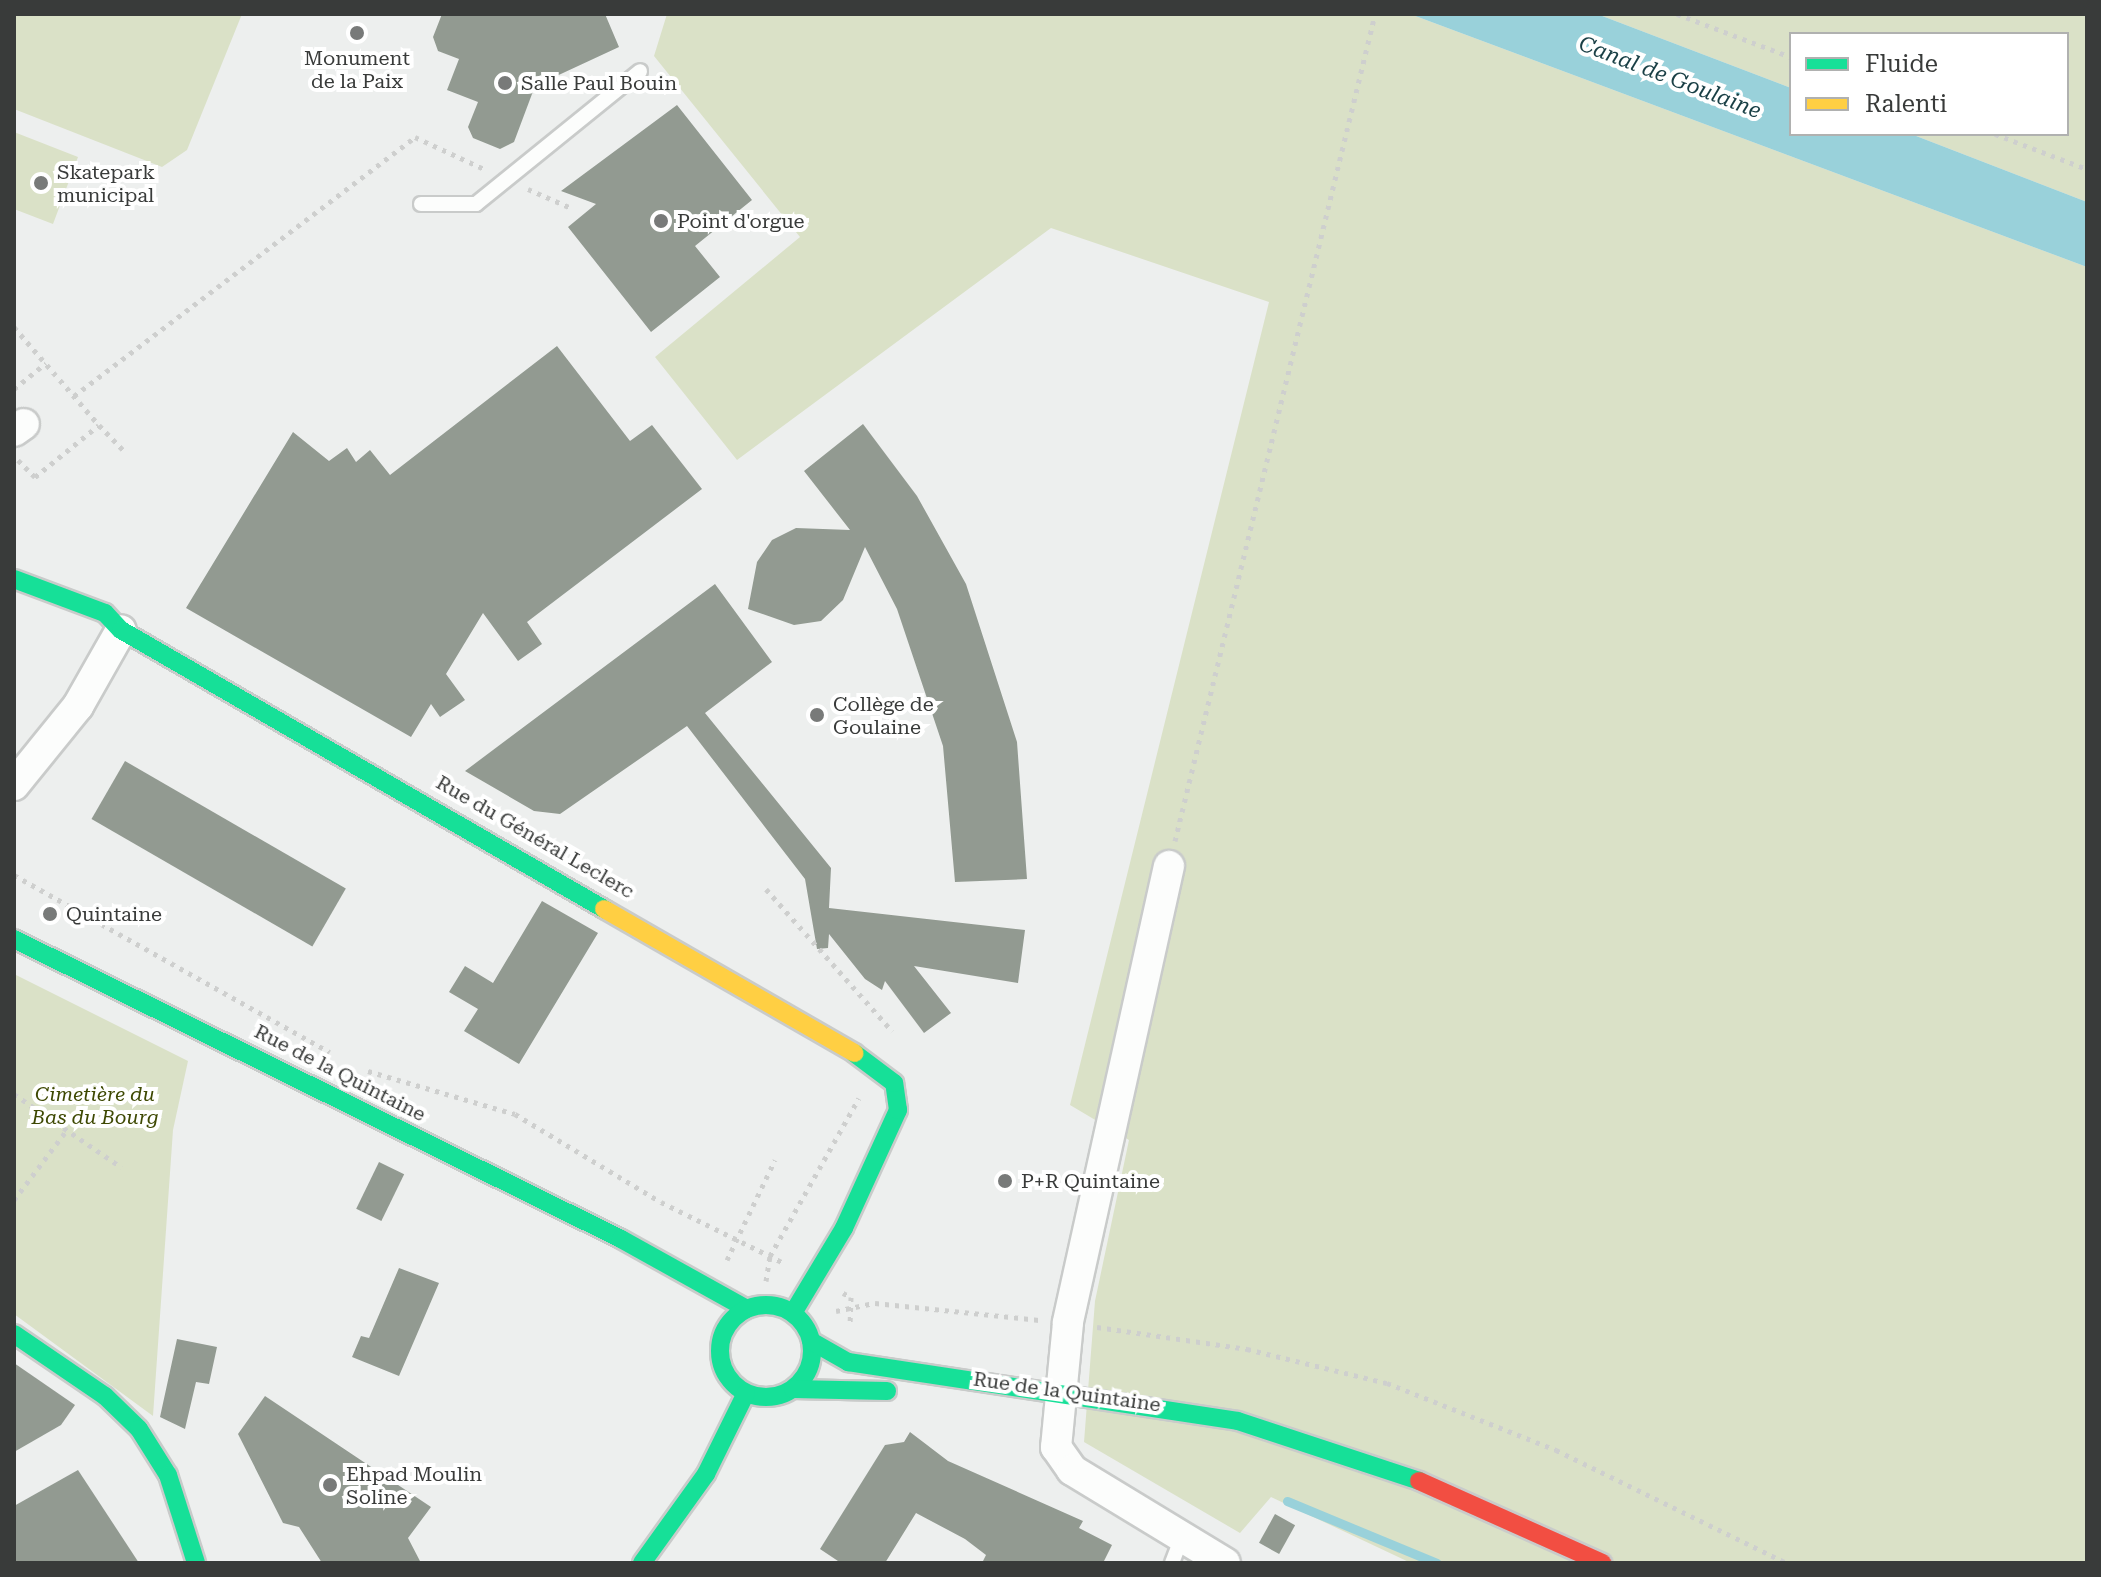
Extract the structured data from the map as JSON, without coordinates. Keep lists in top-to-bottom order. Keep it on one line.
{"streets":{"street":["Rue du Général Leclerc","Rue de la Quintaine"]},"water":["Canal de Goulaine"],"parks":["Cimetière du Bas du Bourg"],"places":["Monument de la Paix","Salle Paul Bouin","Skatepark municipal","Point d'orgue","Collège de Goulaine","Quintaine","P+R Quintaine","Ehpad Moulin Soline"],"legend":["Fluide","Ralenti"]}
